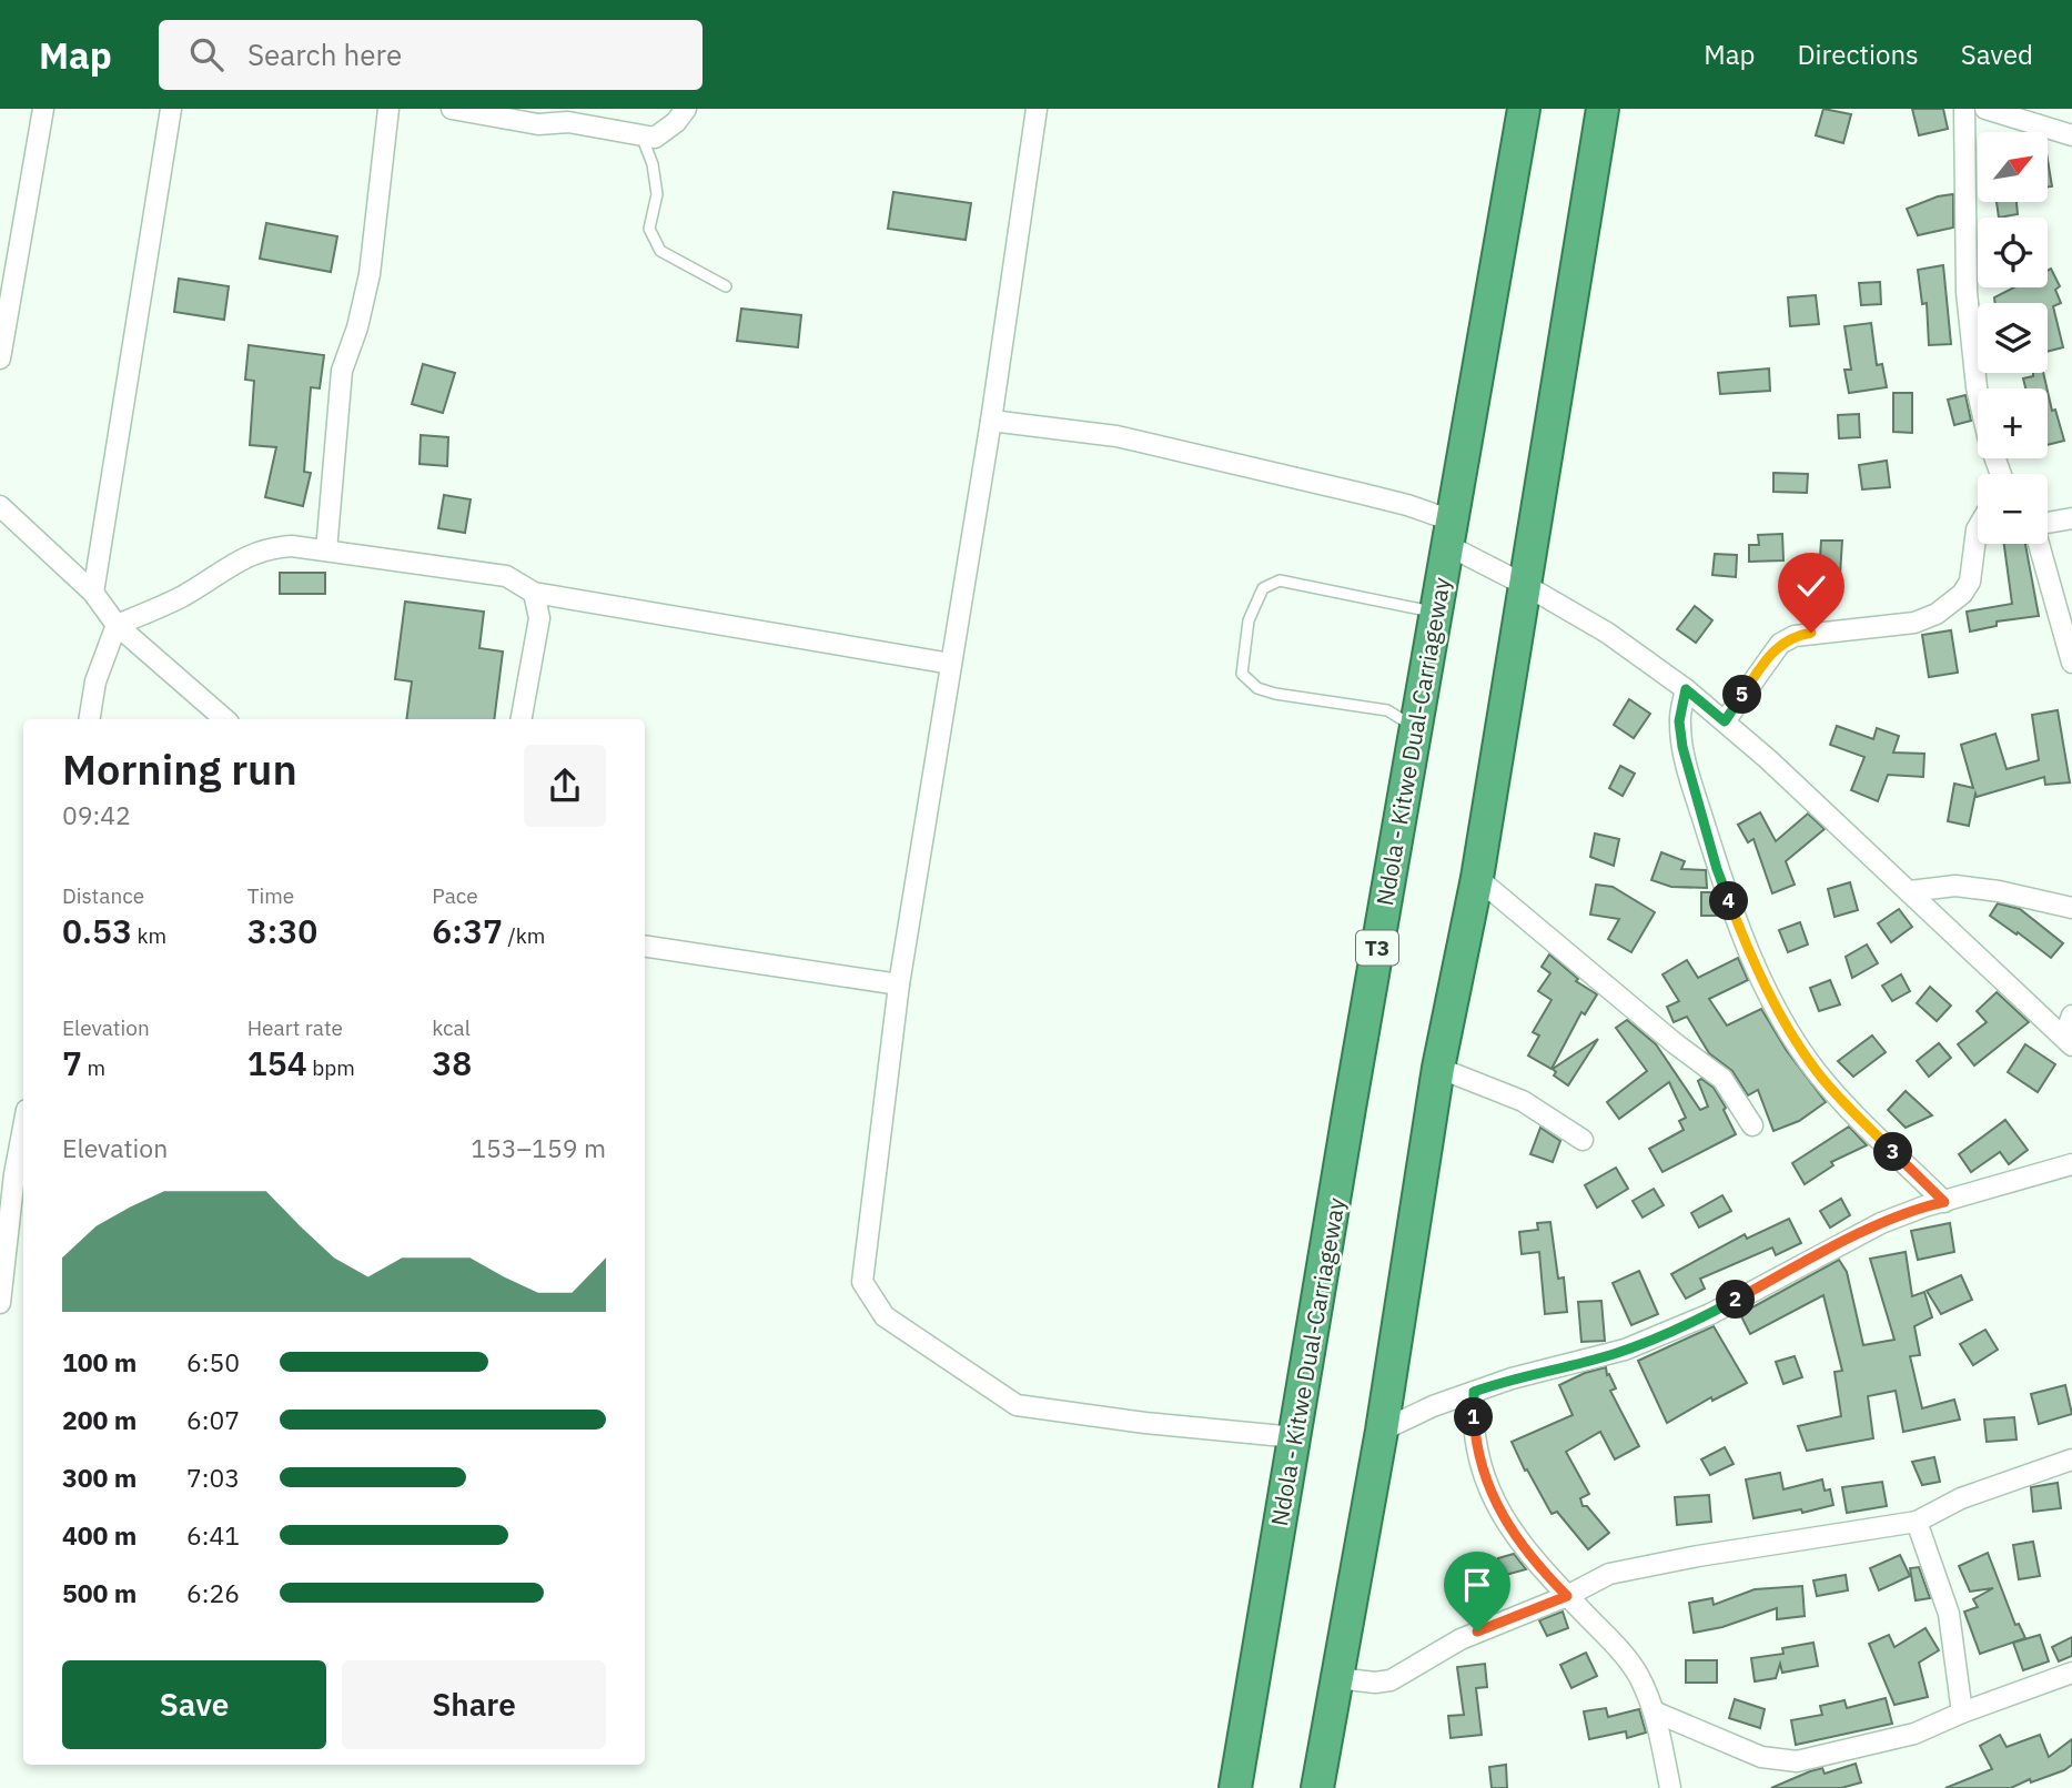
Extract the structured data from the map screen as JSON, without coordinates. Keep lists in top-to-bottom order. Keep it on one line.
{"streets":{"highway":["Ndola - Kitwe Dual-Carriageway","T3"]},"north":"top right","page":{"header":"Map","search":"Search here","nav":["Map","Directions","Saved"],"map_buttons":["+","−"],"pins":["5","4","3","2","1"],"heading":["Morning run","09:42"],"stats":[["Distance","0.53 km"],["Time","3:30"],["Pace","6:37 /km"],["Elevation","7 m"],["Heart rate","154 bpm"],["kcal","38"]],"chart":["Elevation","153–159 m"],"list":[{"name":"100 m","note":"6:50"},{"name":"200 m","note":"6:07"},{"name":"300 m","note":"7:03"},{"name":"400 m","note":"6:41"},{"name":"500 m","note":"6:26"}],"buttons":["Save","Share"]}}
